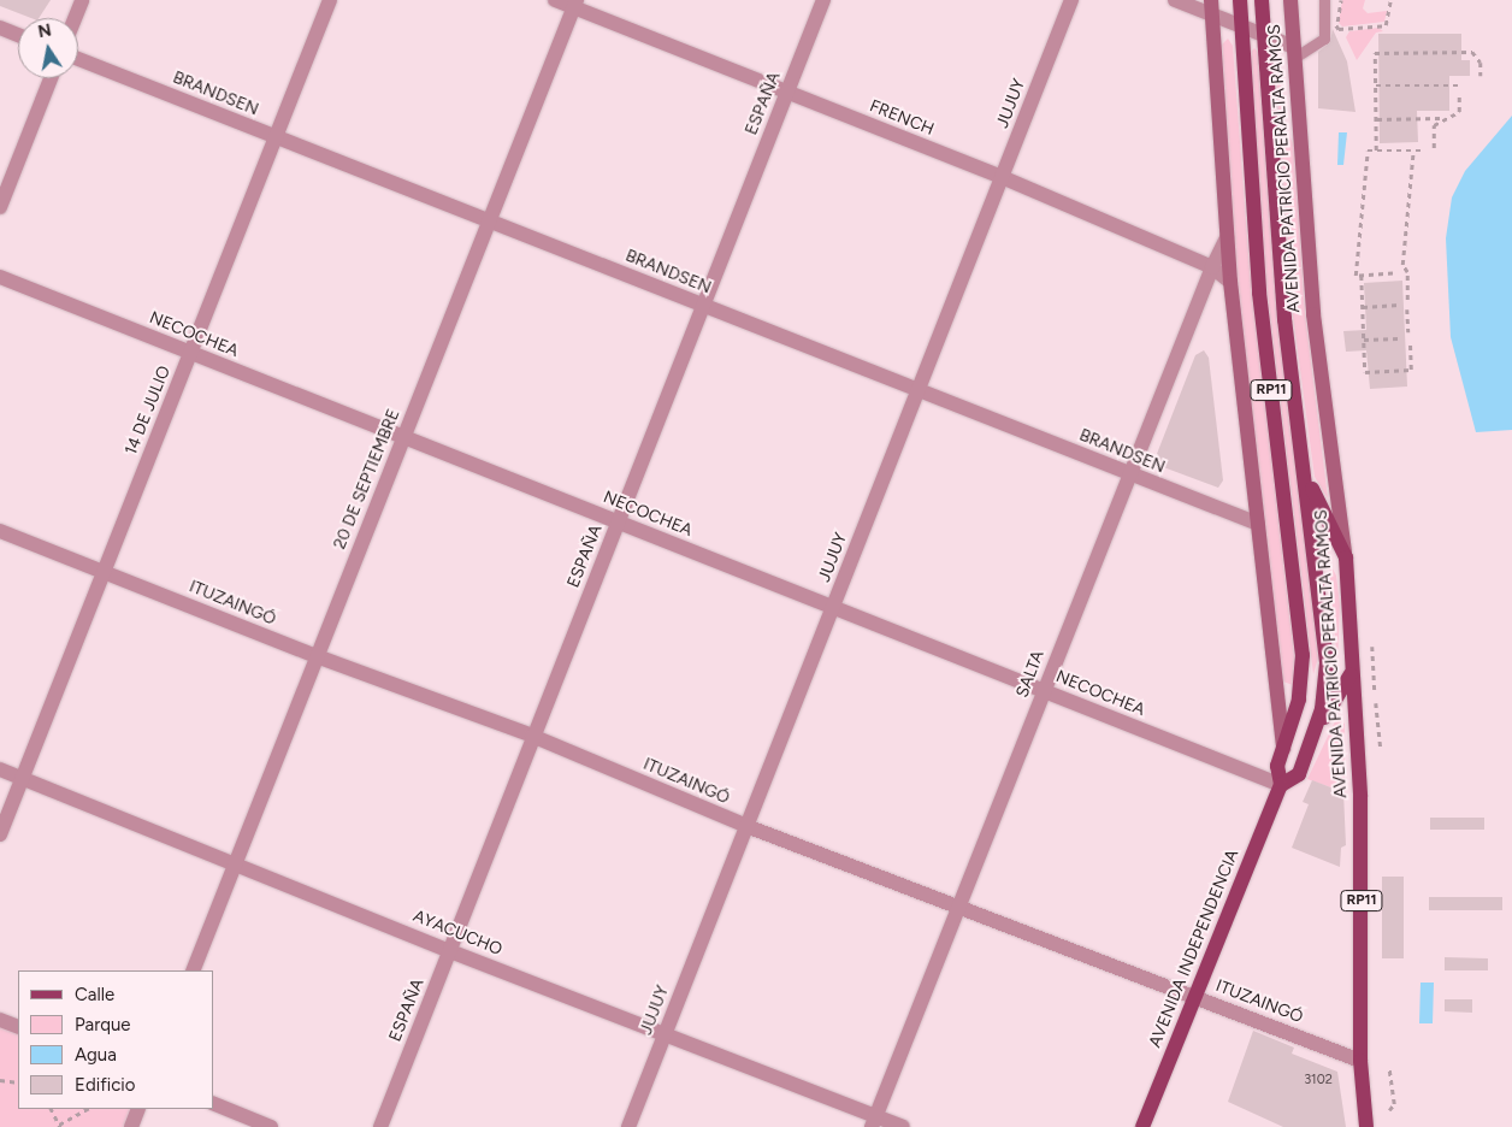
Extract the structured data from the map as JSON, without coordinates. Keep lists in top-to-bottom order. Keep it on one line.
{"streets":{"main road":["AVENIDA PATRICIO PERALTA RAMOS","RP11","AVENIDA INDEPENDENCIA"],"street":["BRANDSEN","ESPAÑA","JUJUY","FRENCH","NECOCHEA","14 DE JULIO","20 DE SEPTIEMBRE","ITUZAINGÓ","SALTA","AYACUCHO"]},"crossings":[["BRANDSEN","ESPAÑA"],["BRANDSEN","JUJUY"],["BRANDSEN","AVENIDA PATRICIO PERALTA RAMOS"],["BRANDSEN","14 DE JULIO"],["BRANDSEN","20 DE SEPTIEMBRE"],["BRANDSEN","SALTA"],["ESPAÑA","FRENCH"],["ESPAÑA","NECOCHEA"],["ESPAÑA","ITUZAINGÓ"],["ESPAÑA","AYACUCHO"],["JUJUY","FRENCH"],["JUJUY","NECOCHEA"],["JUJUY","ITUZAINGÓ"],["JUJUY","AYACUCHO"],["FRENCH","AVENIDA PATRICIO PERALTA RAMOS"],["FRENCH","20 DE SEPTIEMBRE"],["FRENCH","SALTA"],["AVENIDA PATRICIO PERALTA RAMOS","NECOCHEA"],["AVENIDA PATRICIO PERALTA RAMOS","ITUZAINGÓ"],["AVENIDA PATRICIO PERALTA RAMOS","SALTA"],["AVENIDA PATRICIO PERALTA RAMOS","AVENIDA INDEPENDENCIA"],["NECOCHEA","14 DE JULIO"],["NECOCHEA","20 DE SEPTIEMBRE"],["NECOCHEA","SALTA"],["NECOCHEA","AVENIDA INDEPENDENCIA"],["14 DE JULIO","ITUZAINGÓ"],["14 DE JULIO","AYACUCHO"],["20 DE SEPTIEMBRE","ITUZAINGÓ"],["20 DE SEPTIEMBRE","AYACUCHO"],["ITUZAINGÓ","SALTA"],["ITUZAINGÓ","AVENIDA INDEPENDENCIA"],["SALTA","AYACUCHO"]],"house_numbers":["3102"],"legend":["Calle","Parque","Agua","Edificio"],"north":"top"}
